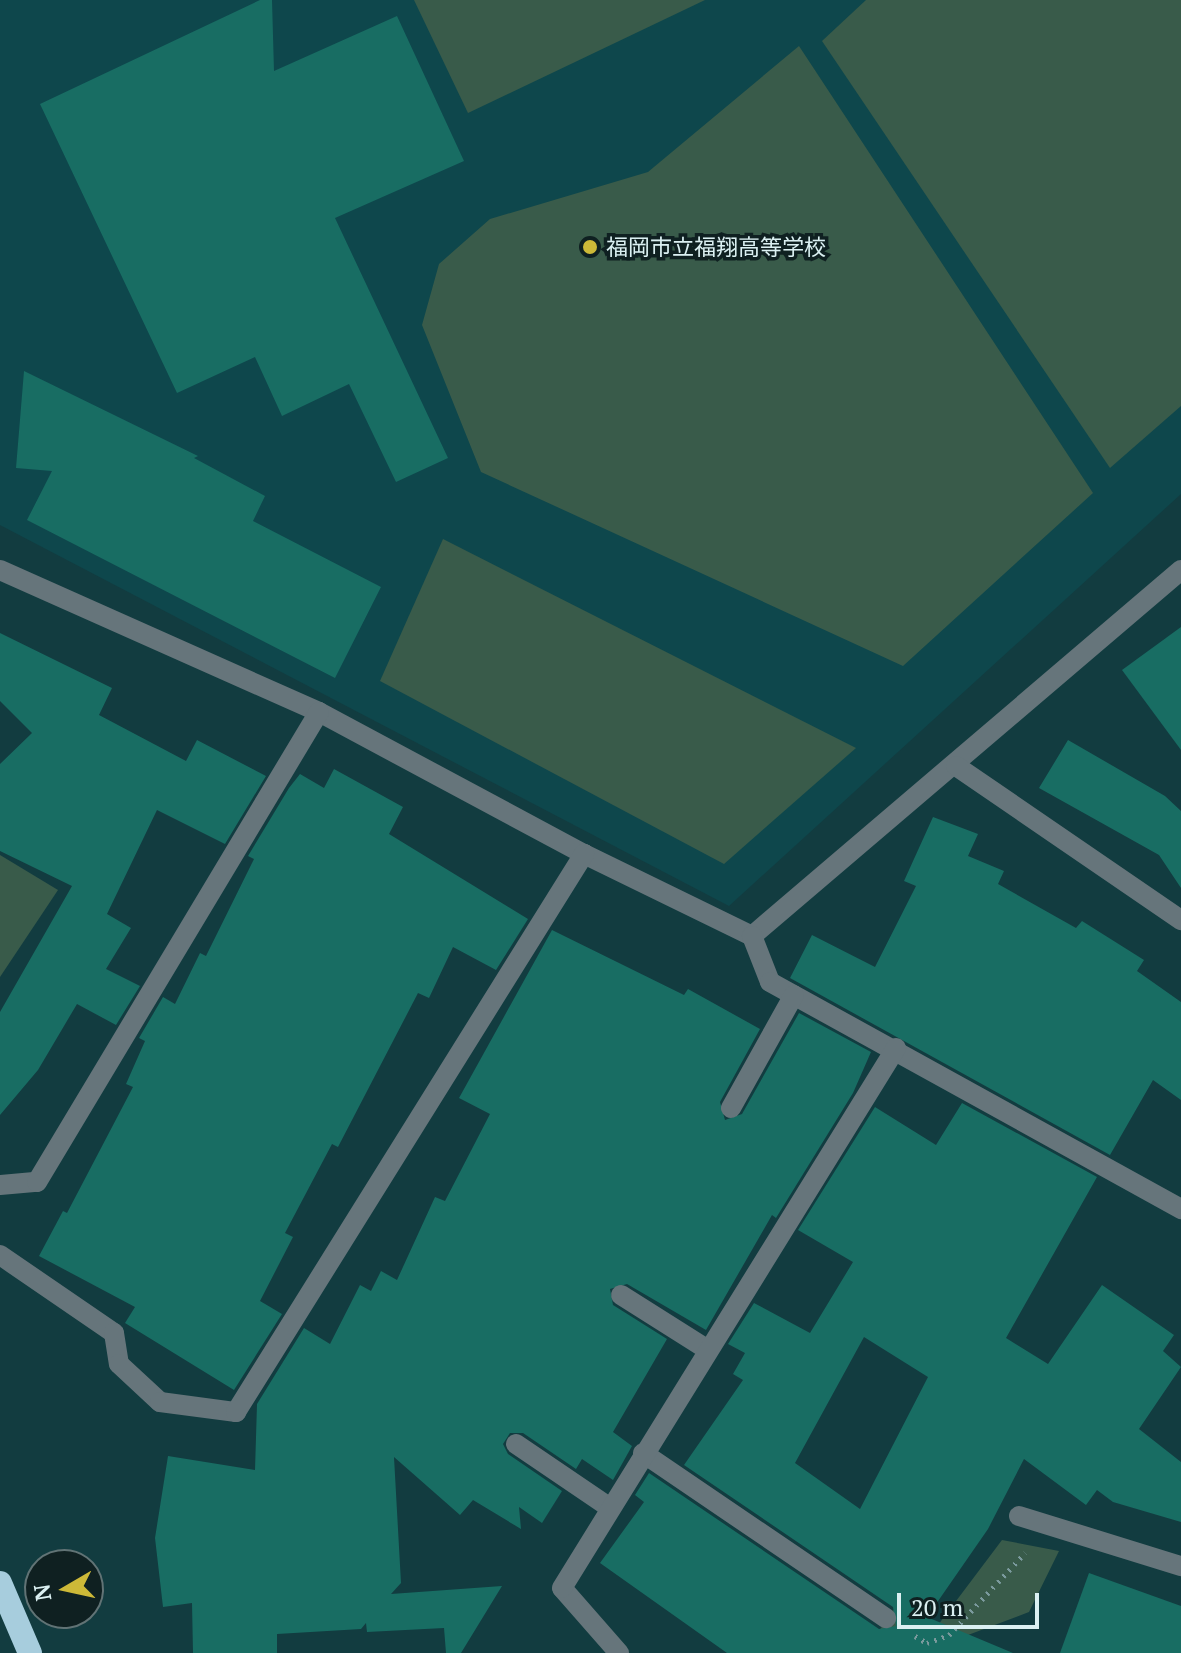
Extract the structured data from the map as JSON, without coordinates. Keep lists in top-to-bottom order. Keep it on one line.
{"places":["福岡市立福翔高等学校"],"scale_bar":"20 m","north":"left"}
